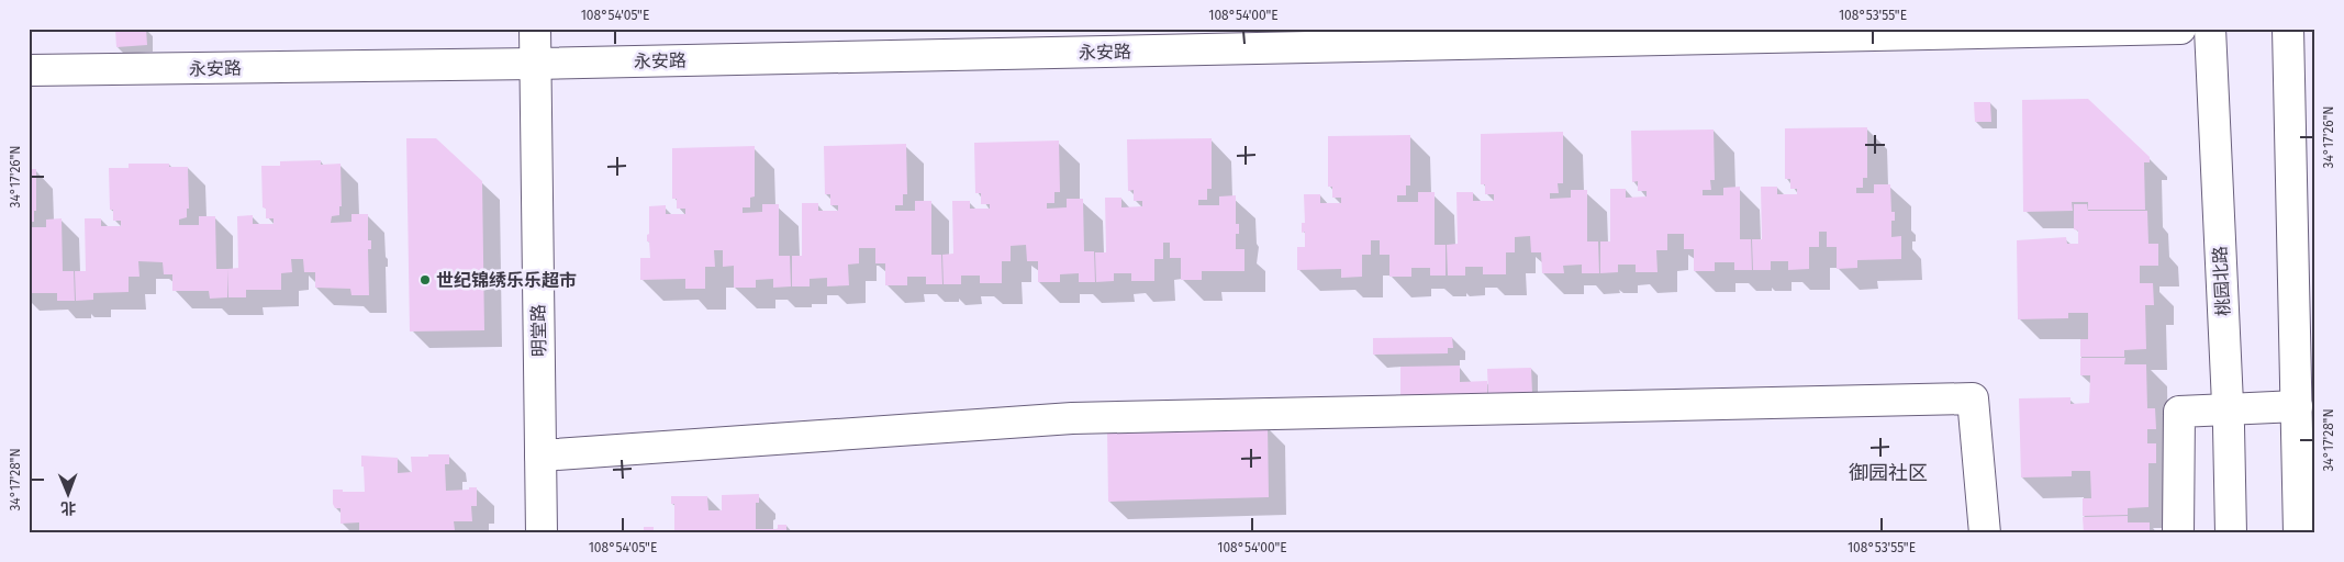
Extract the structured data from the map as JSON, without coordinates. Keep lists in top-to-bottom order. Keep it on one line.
{"streets":{"street":["永安路","桃园北路","明堂路"]},"crossings":[["永安路","明堂路"]],"districts":["御园社区"],"places":["世纪锦绣乐乐超市"],"north":"bottom","coordinates":["108°54'05\"E","108°54'00\"E","108°53'55\"E","34°17'26\"N","34°17'28\"N"]}
